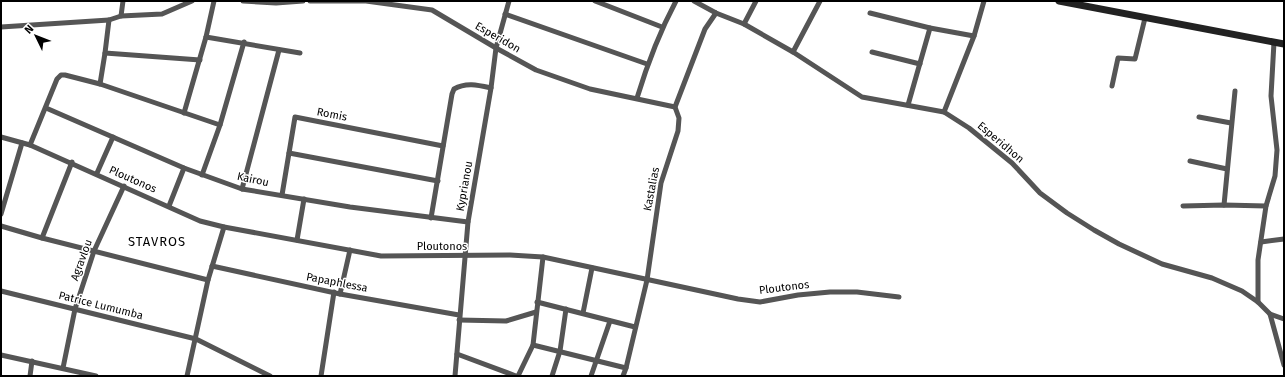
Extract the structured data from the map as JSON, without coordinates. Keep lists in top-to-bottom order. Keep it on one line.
{"streets":{"street":["Esperidon","Romis","Esperidhon","Ploutonos","Kairou","Kyprianou","Kastalias","Agravlou","Papaphlessa","Patrice Lumumba"]},"crossings":[["Esperidon","Kyprianou"],["Esperidon","Kastalias"],["Romis","Kairou"],["Ploutonos","Kyprianou"],["Ploutonos","Kastalias"],["Ploutonos","Agravlou"],["Kairou","Kyprianou"],["Kyprianou","Papaphlessa"],["Agravlou","Patrice Lumumba"]],"districts":["STAVROS"],"north":"top left"}
